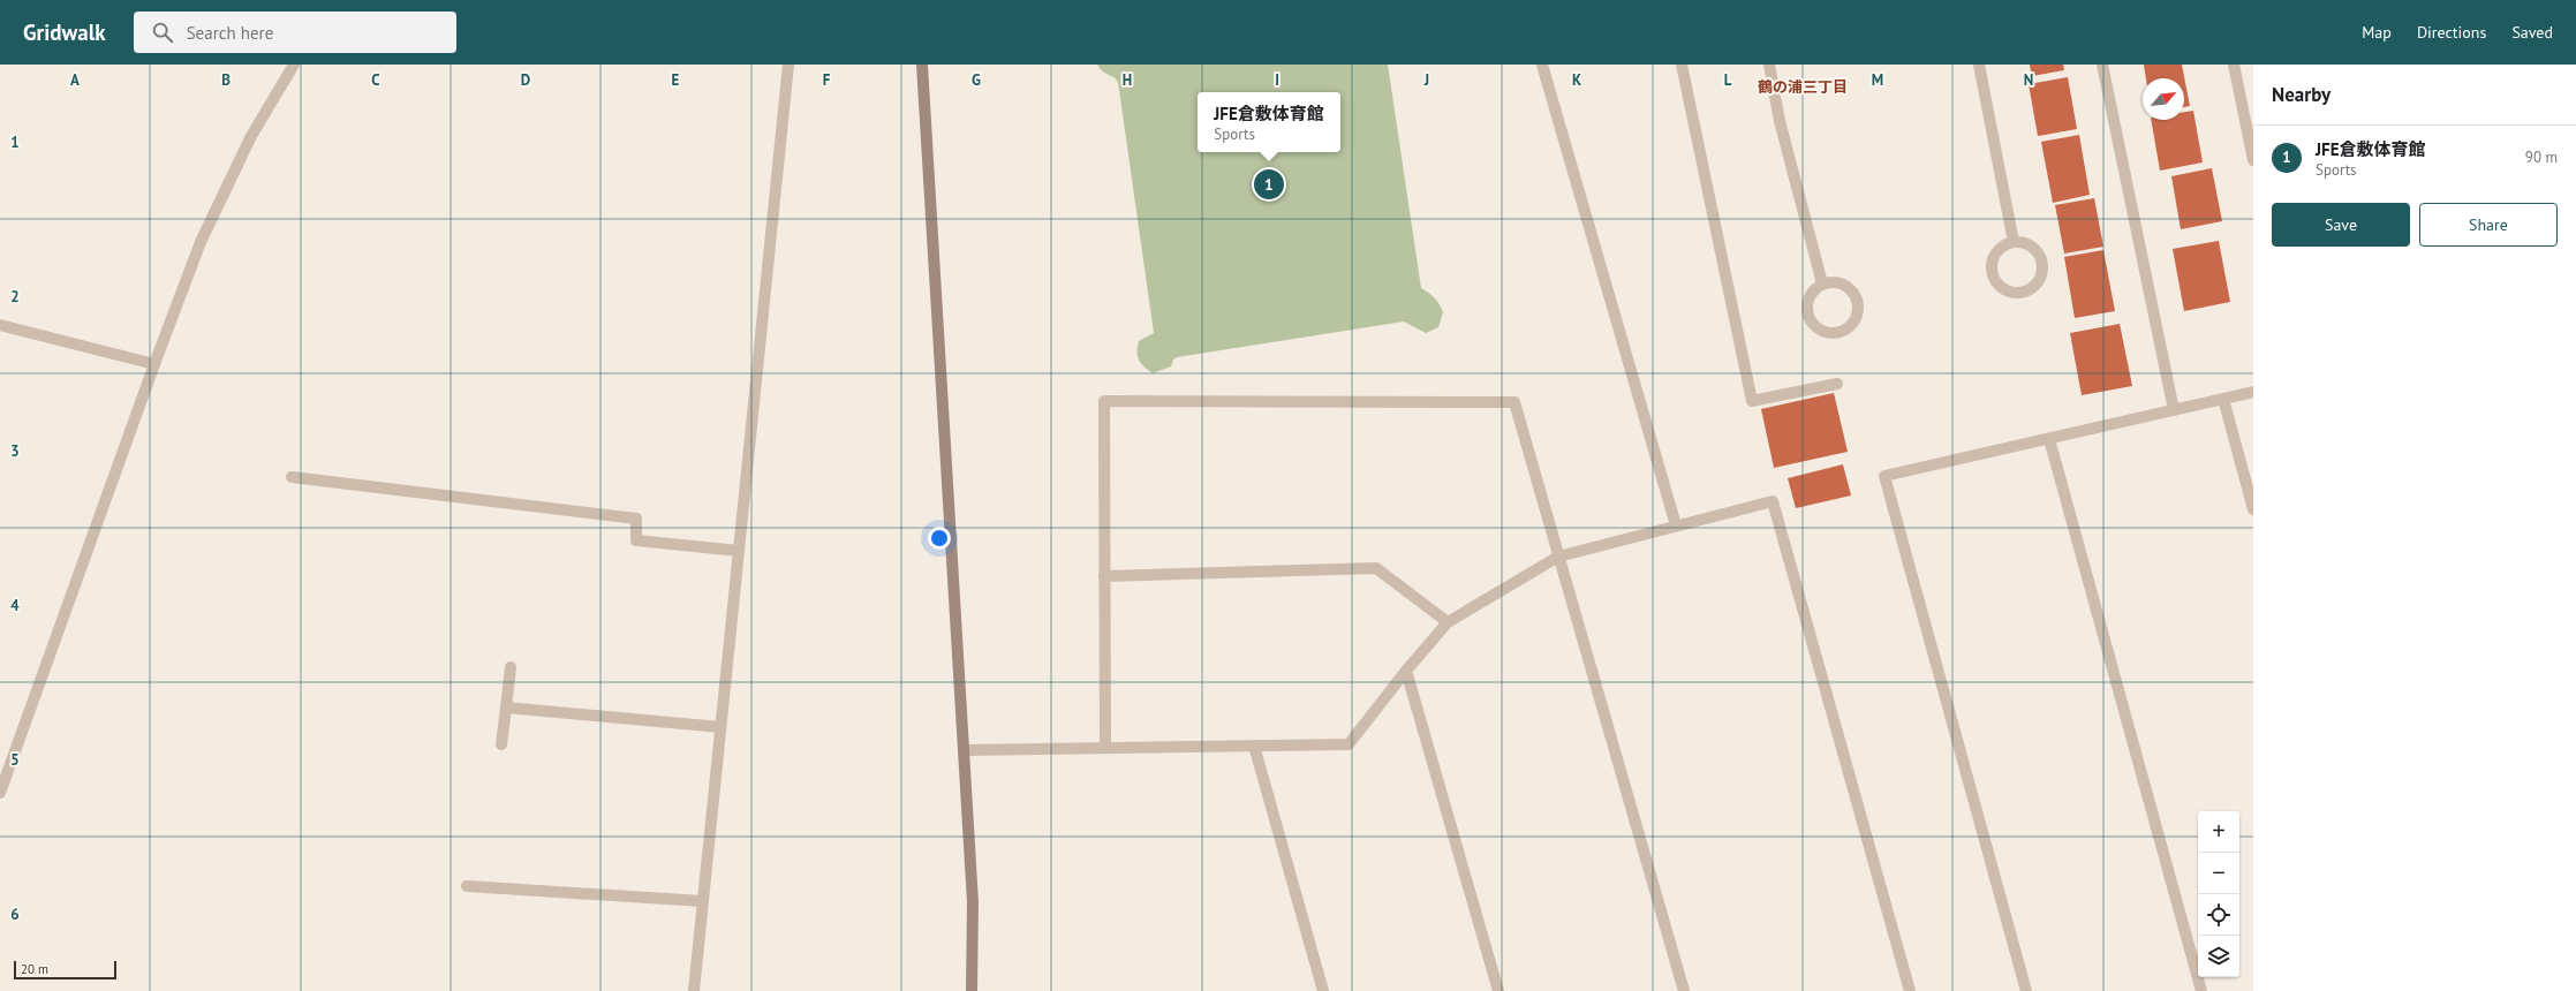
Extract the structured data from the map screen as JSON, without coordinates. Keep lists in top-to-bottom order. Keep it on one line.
{"districts":["鶴の浦三丁目"],"scale_bar":"20 m","north":"top right","page":{"header":"Gridwalk","search":"Search here","nav":["Map","Directions","Saved"],"heading":"Nearby","popup":["JFE倉敷体育館","Sports"],"list":[{"mark":"1","name":"JFE倉敷体育館","note":"Sports","value":"90 m"}],"pins":"1","buttons":["Save","Share"],"map_buttons":["+","−"],"scale":"20 m"},"grid":{"columns":["A","B","C","D","E","F","G","H","I","J","K","L","M","N"],"rows":["1","2","3","4","5","6"]}}
